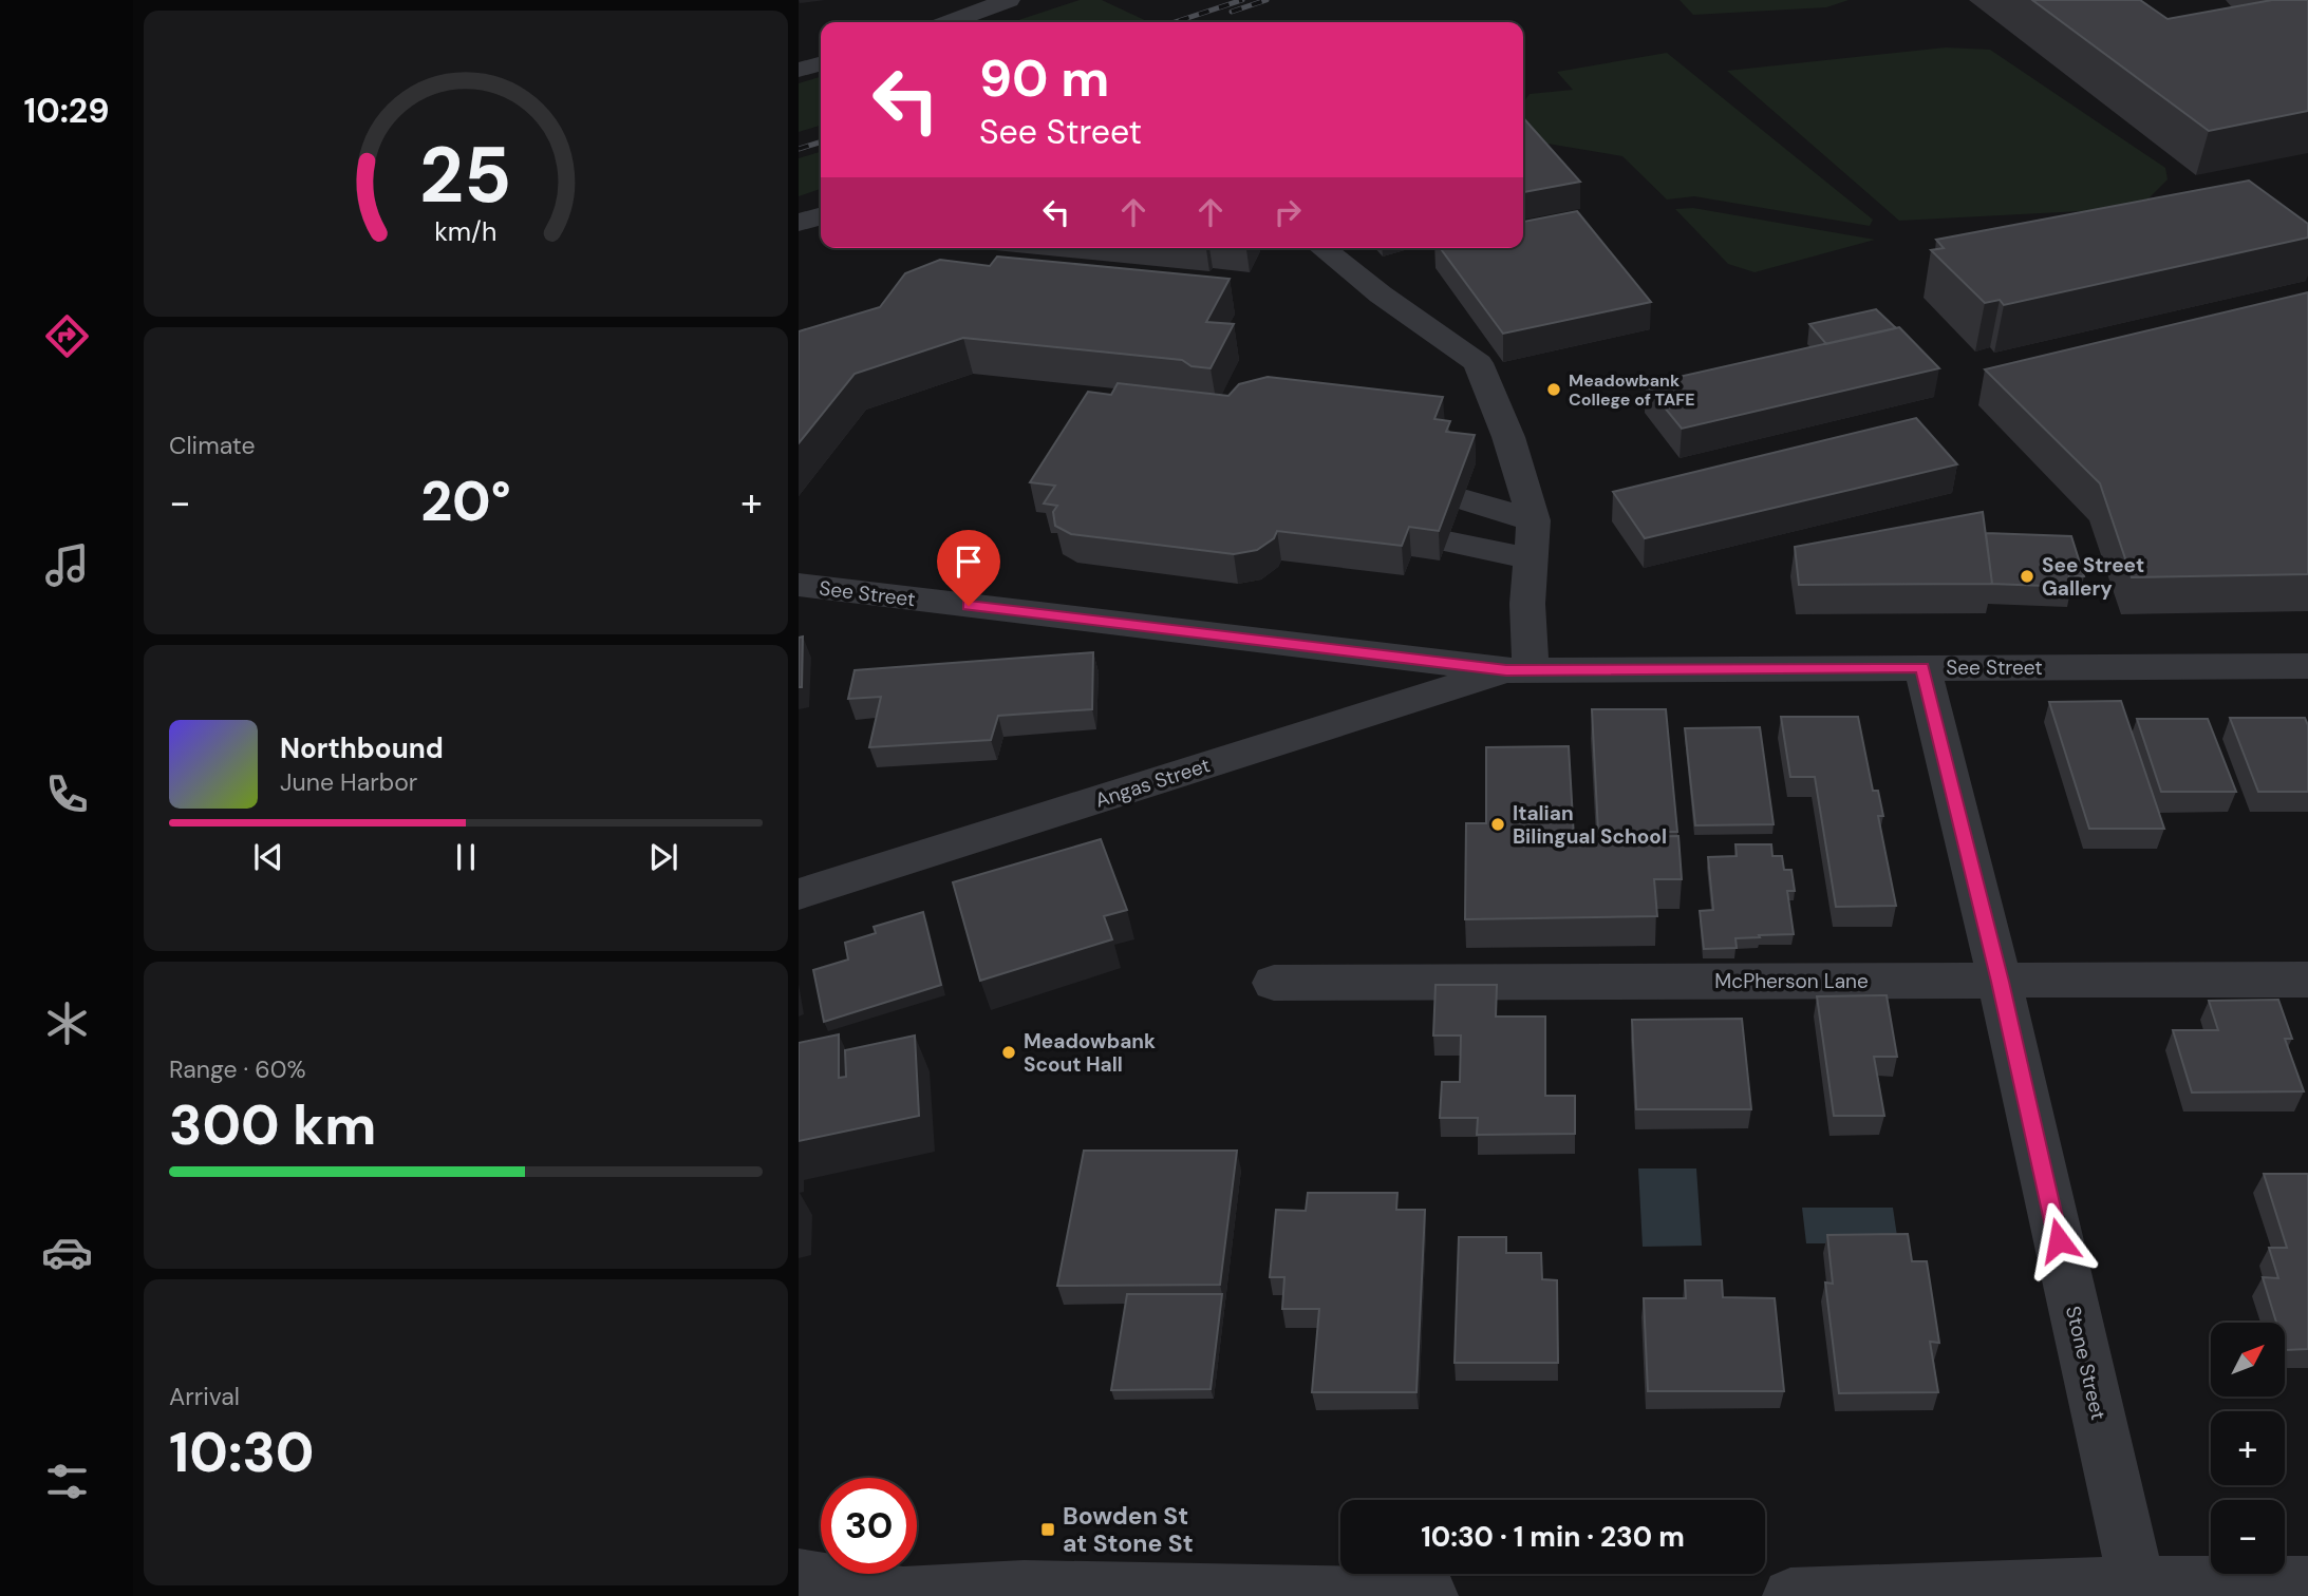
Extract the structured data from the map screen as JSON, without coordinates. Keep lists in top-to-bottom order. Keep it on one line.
{"streets":{"street":["See Street","Angas Street","McPherson Lane","Stone Street"]},"crossings":[["See Street","Angas Street"],["See Street","Stone Street"],["McPherson Lane","Stone Street"]],"places":{"other":["Meadowbank College of TAFE","See Street Gallery","Italian Bilingual School","Meadowbank Scout Hall"],"transit":["Bowden St at Stone St"]},"north":"top right","page":{"tabs":"10:29","turn":["90 m","See Street"],"tile":["Climate",["Range · 60%","300 km"],["Arrival","10:30"]],"heat":["−","20°","+"],"song":["Northbound","June Harbor"],"map_buttons":["+","−"],"limit":"30","trip":"10:30 · 1 min · 230 m","gauge":["25","km/h"]}}
